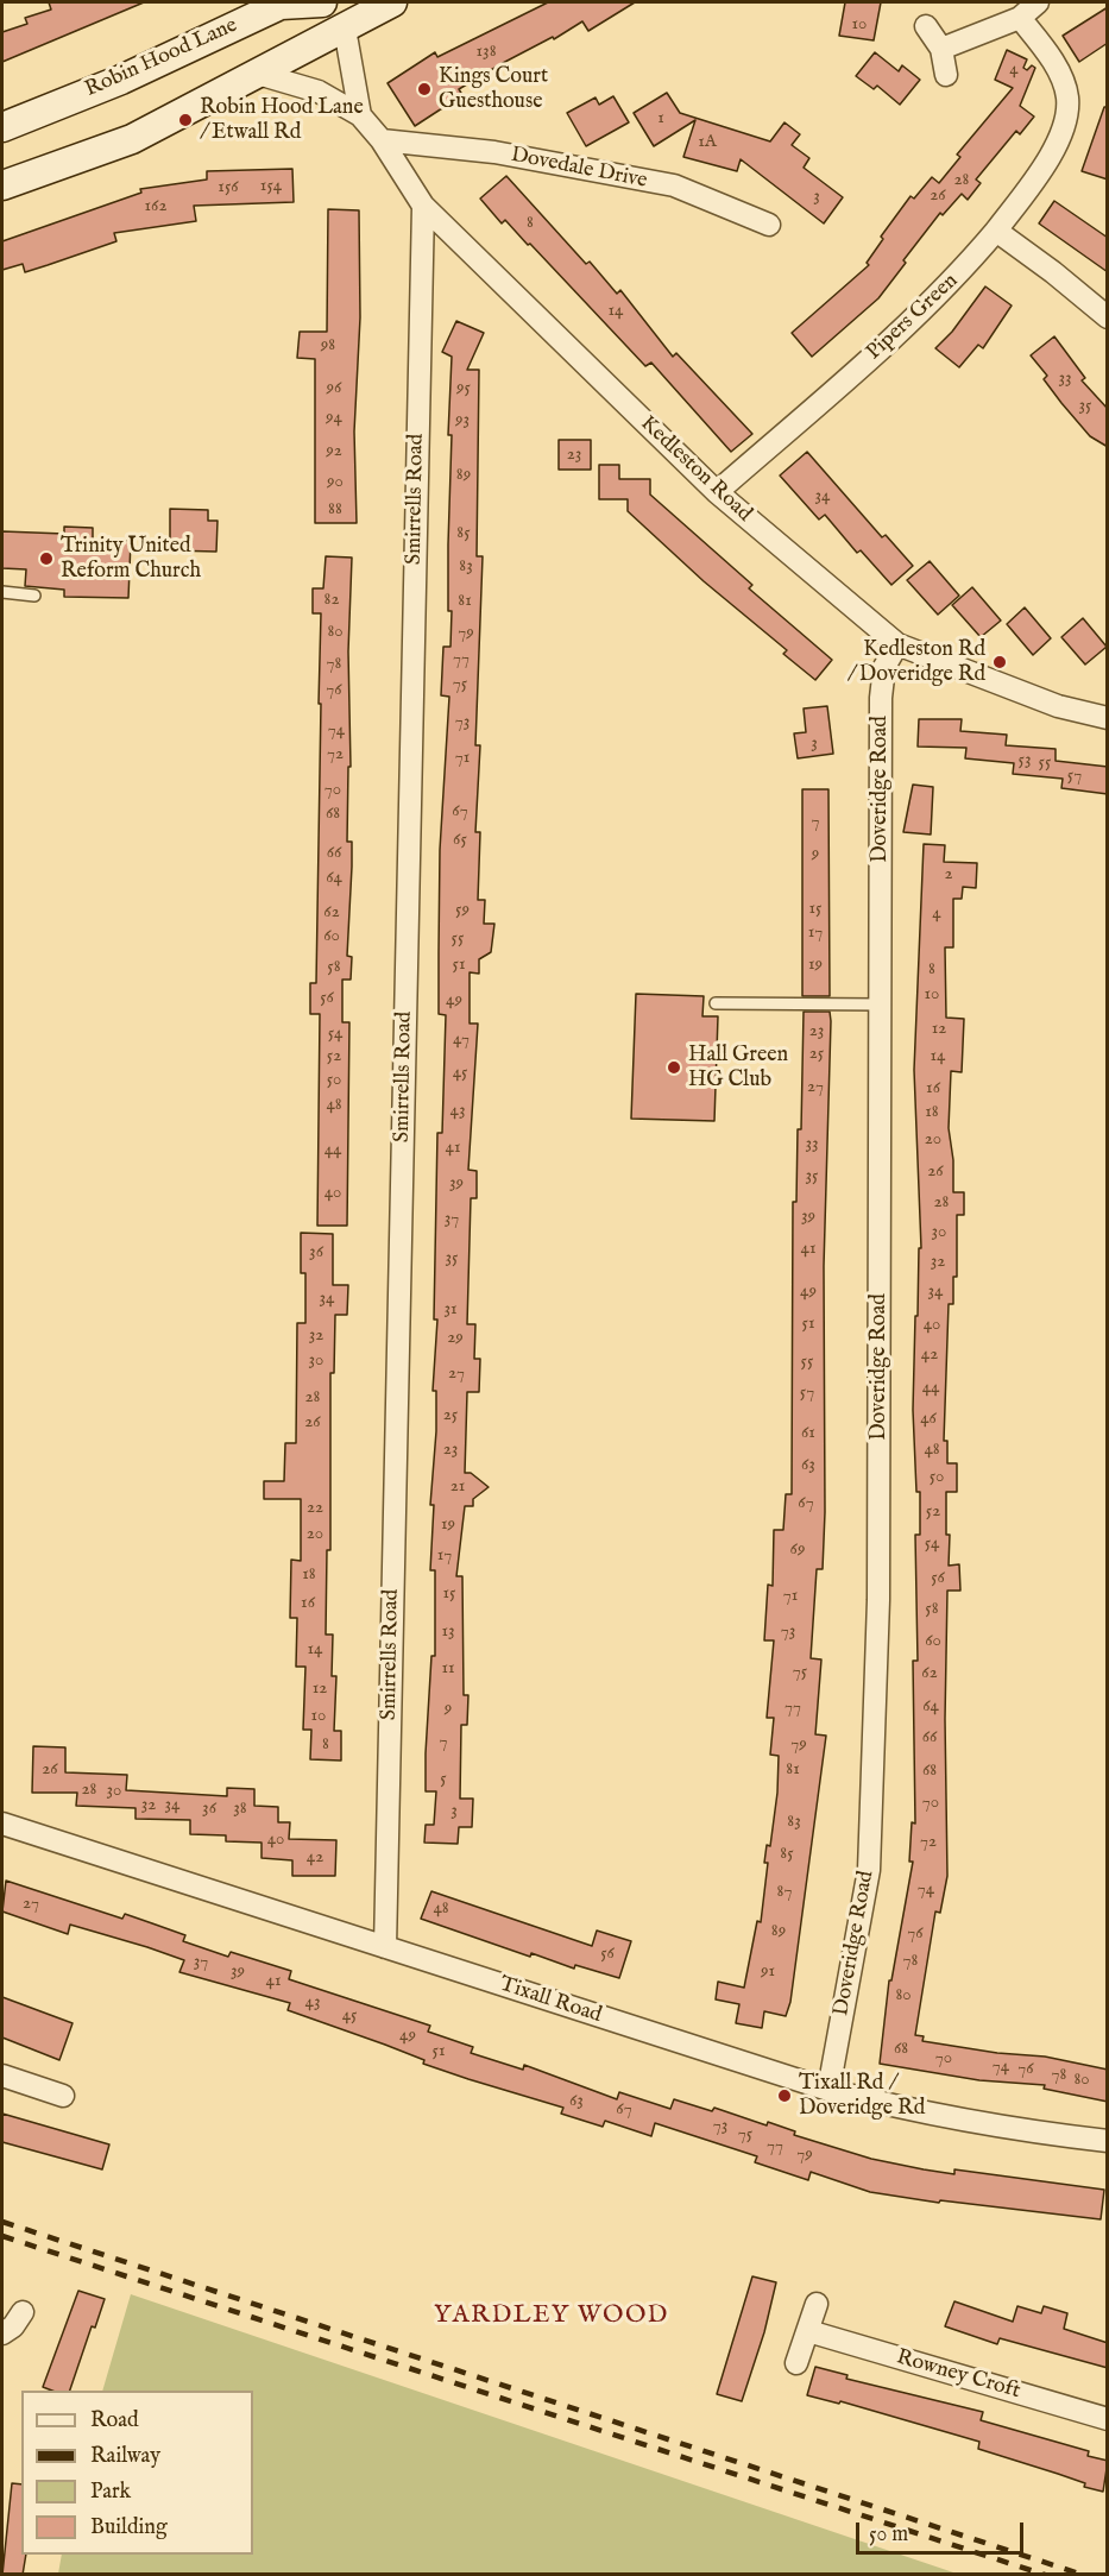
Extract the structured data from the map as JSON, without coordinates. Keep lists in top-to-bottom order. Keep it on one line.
{"streets":{"street":["Robin Hood Lane","Dovedale Drive","Pipers Green","Kedleston Road","Smirrells Road","Doveridge Road","Tixall Road","Rowney Croft"]},"crossings":[["Dovedale Drive","Kedleston Road"],["Pipers Green","Kedleston Road"],["Kedleston Road","Smirrells Road"],["Kedleston Road","Doveridge Road"],["Smirrells Road","Tixall Road"],["Doveridge Road","Tixall Road"]],"districts":["YARDLEY WOOD"],"places":["Kings Court Guesthouse","Robin Hood Lane / Etwall Rd","Trinity United Reform Church","Kedleston Rd / Doveridge Rd","Hall Green HG Club","Tixall Rd / Doveridge Rd"],"house_numbers":["10","138","4","1","1A","28","154","156","26","3","162","8","14","98","33","96","95","35","94","93","92","23","89","90","34","88","85","83","82","81","80","79","77","78","75","76","73","74","3","72","71","53","55","57","70","67","68","7","65","66","9","2","64","15","59","62","4","17","60","55","51","19","58","8","10","56","49","12","23","54","47","25","52","14","45","50","27","16","48","43","18","20","33","41","44","26","35","39","40","28","39","37","30","41","36","35","32","49","34","34","31","51","40","32","29","42","30","55","27","44","57","28","25","46","26","61","23","48","63","50","21","67","22","52","19","20","54","69","17","18","56","15","71","16","58","13","73","60","14","11","75","62","12","64","77","9","10","66","7","8","79","26","81","68","5","28","30","70","32","34","36","38","3","83","40","72","85","42","74","87","27","48","89","76","56","78","37","39","91","41","80","43","45","49","68","51","70","74","76","78","80","63","67","73","75","77","79"],"legend":["Road","Railway","Park","Building"],"scale_bar":"50 m"}
